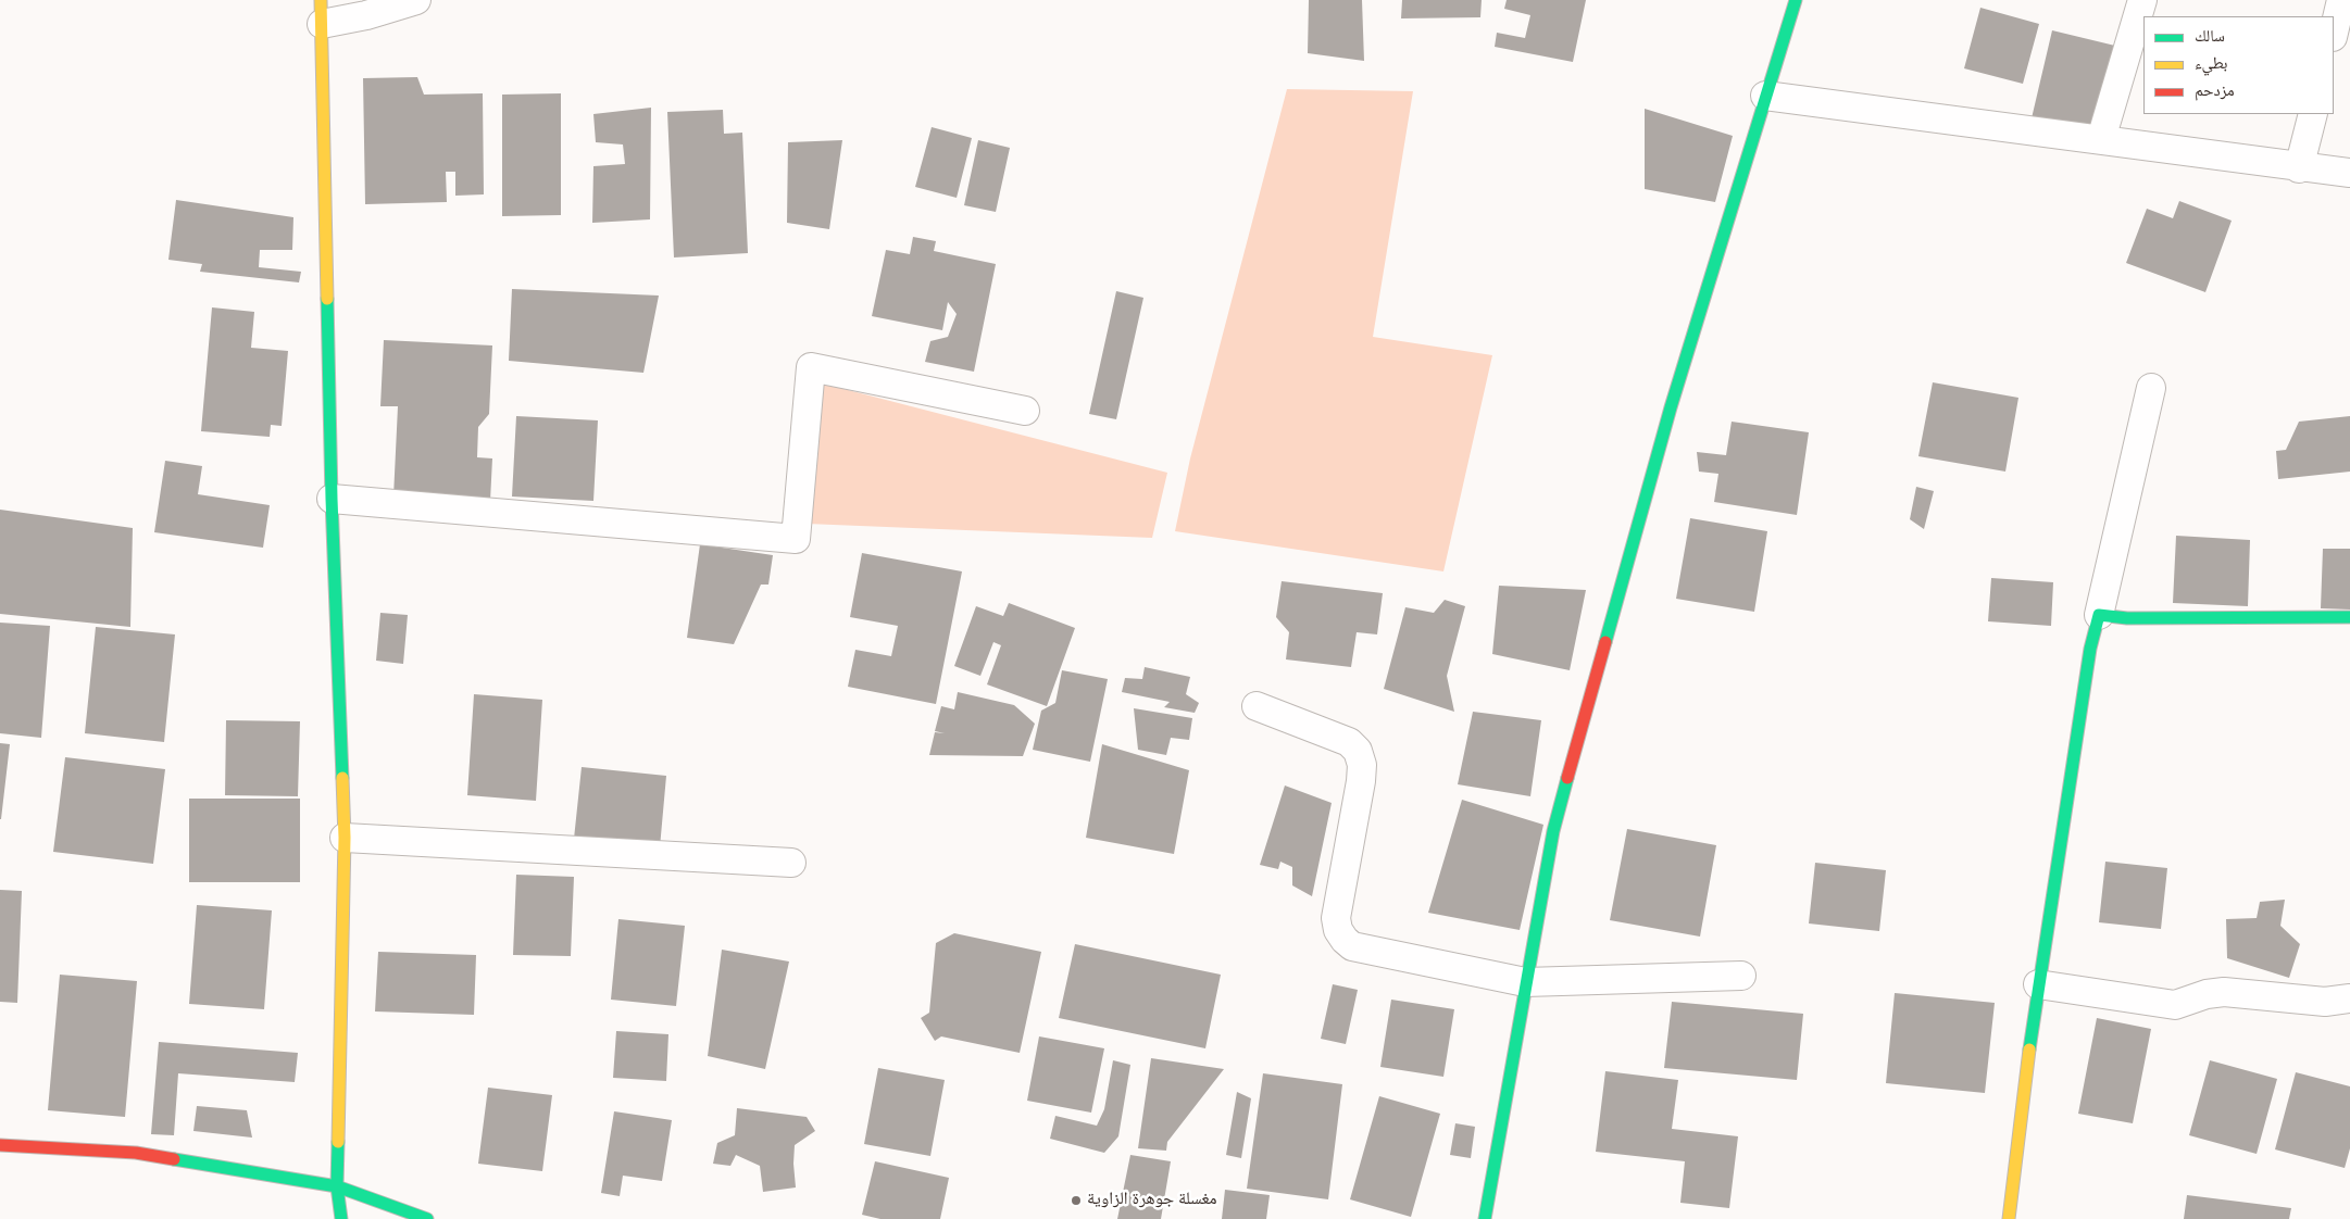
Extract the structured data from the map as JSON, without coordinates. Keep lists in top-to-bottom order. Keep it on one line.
{"places":["مغسلة جوهرة الزاوية"],"legend":["سالك","بطيء","مزدحم"]}
